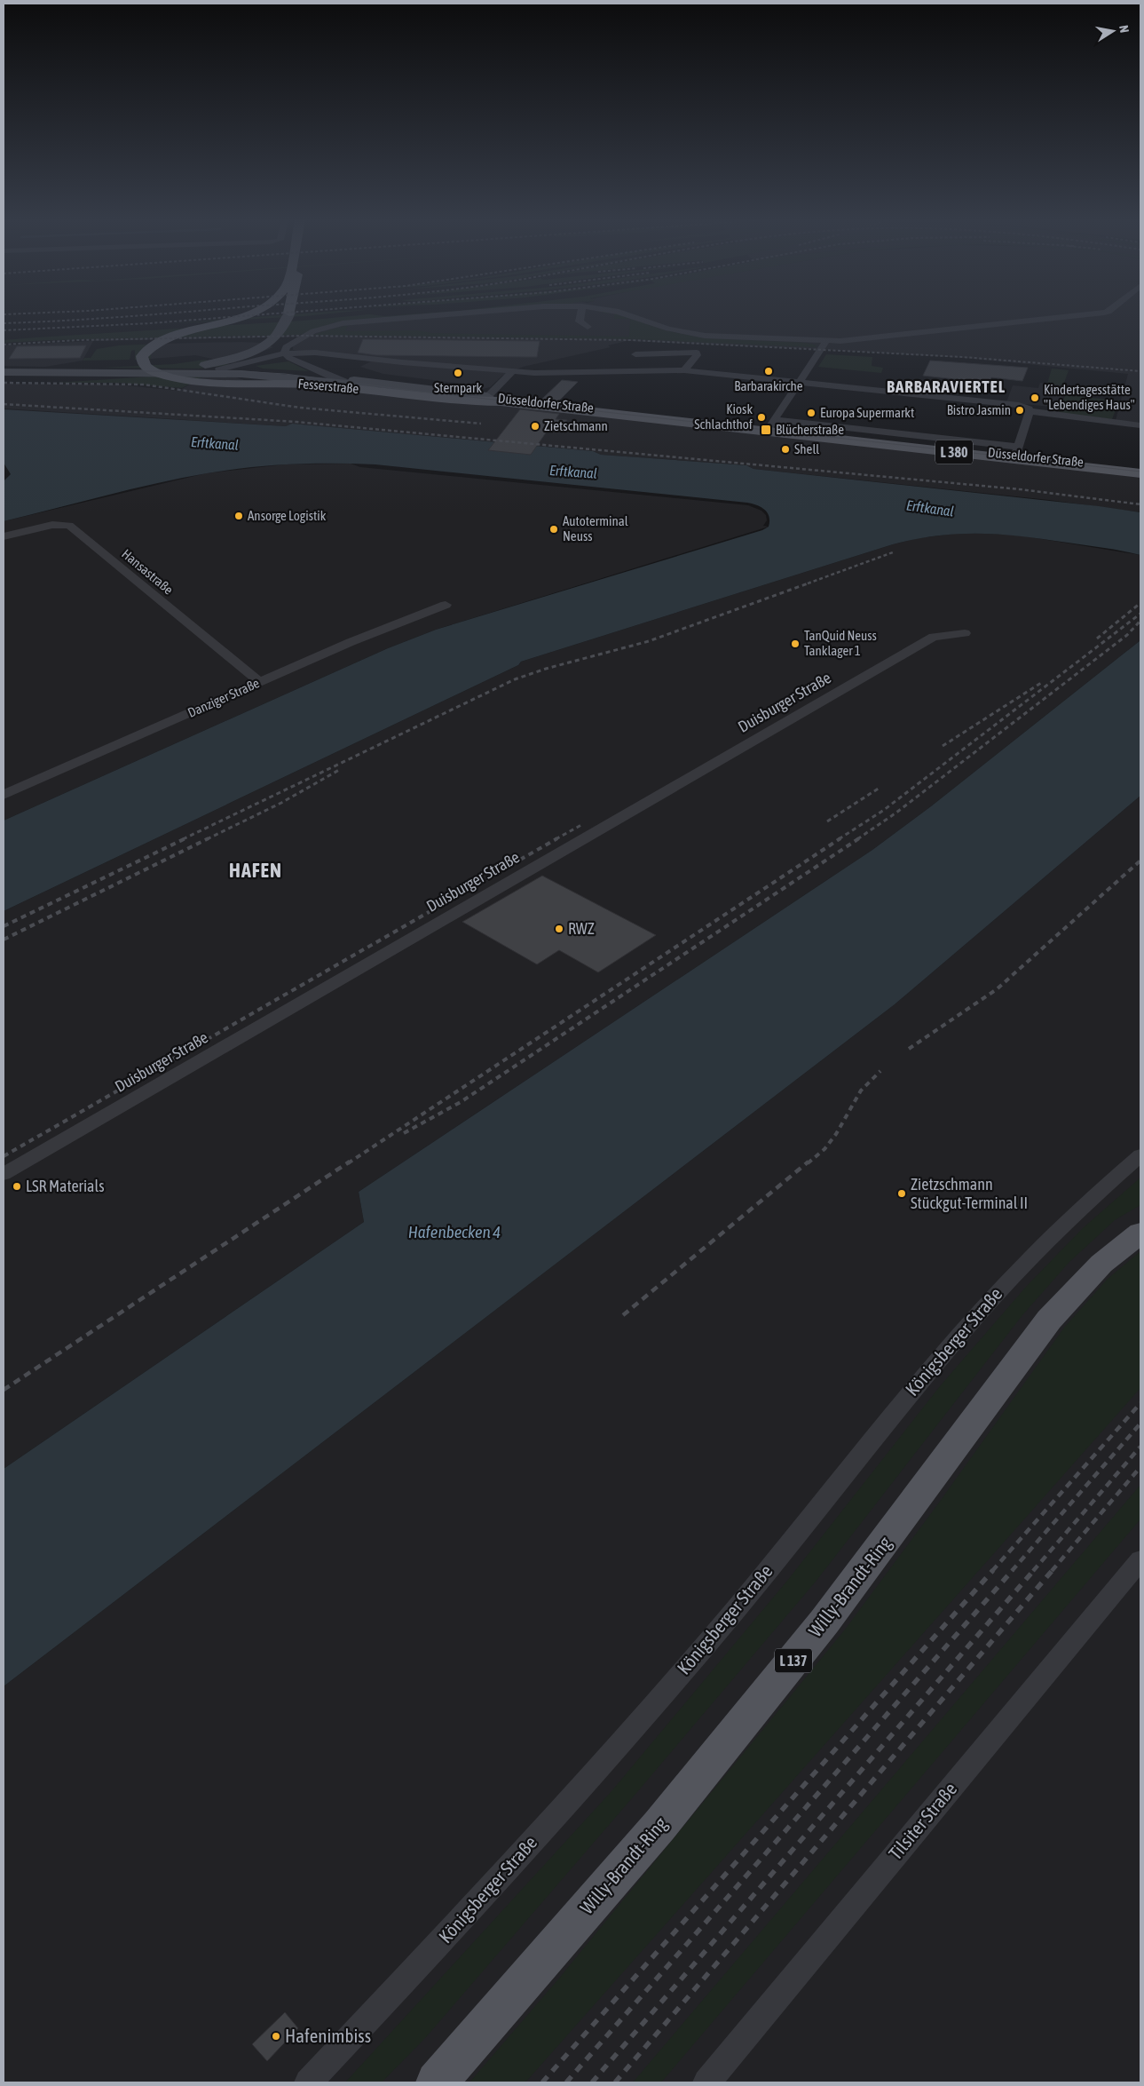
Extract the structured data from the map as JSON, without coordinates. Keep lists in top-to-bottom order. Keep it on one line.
{"streets":{"main road":["Fesserstraße","Düsseldorfer Straße","L 380","Willy-Brandt-Ring","L 137"],"street":["Hansastraße","Danziger Straße","Duisburger Straße","Königsberger Straße","Tilsiter Straße"]},"crossings":[["Fesserstraße","Düsseldorfer Straße"],["Hansastraße","Danziger Straße"]],"districts":["BARBARAVIERTEL","HAFEN"],"water":["Erftkanal","Hafenbecken 4"],"places":{"other":["Barbarakirche","Sternpark","Kindertagesstätte \"Lebendiges Haus\"","Bistro Jasmin","Europa Supermarkt","Kiosk Schlachthof","Zietschmann","Shell","Ansorge Logistik","Autoterminal Neuss","TanQuid Neuss Tanklager 1","RWZ","LSR Materials","Zietzschmann Stückgut-Terminal II","Hafenimbiss"],"transit":["Blücherstraße"]},"north":"right"}
